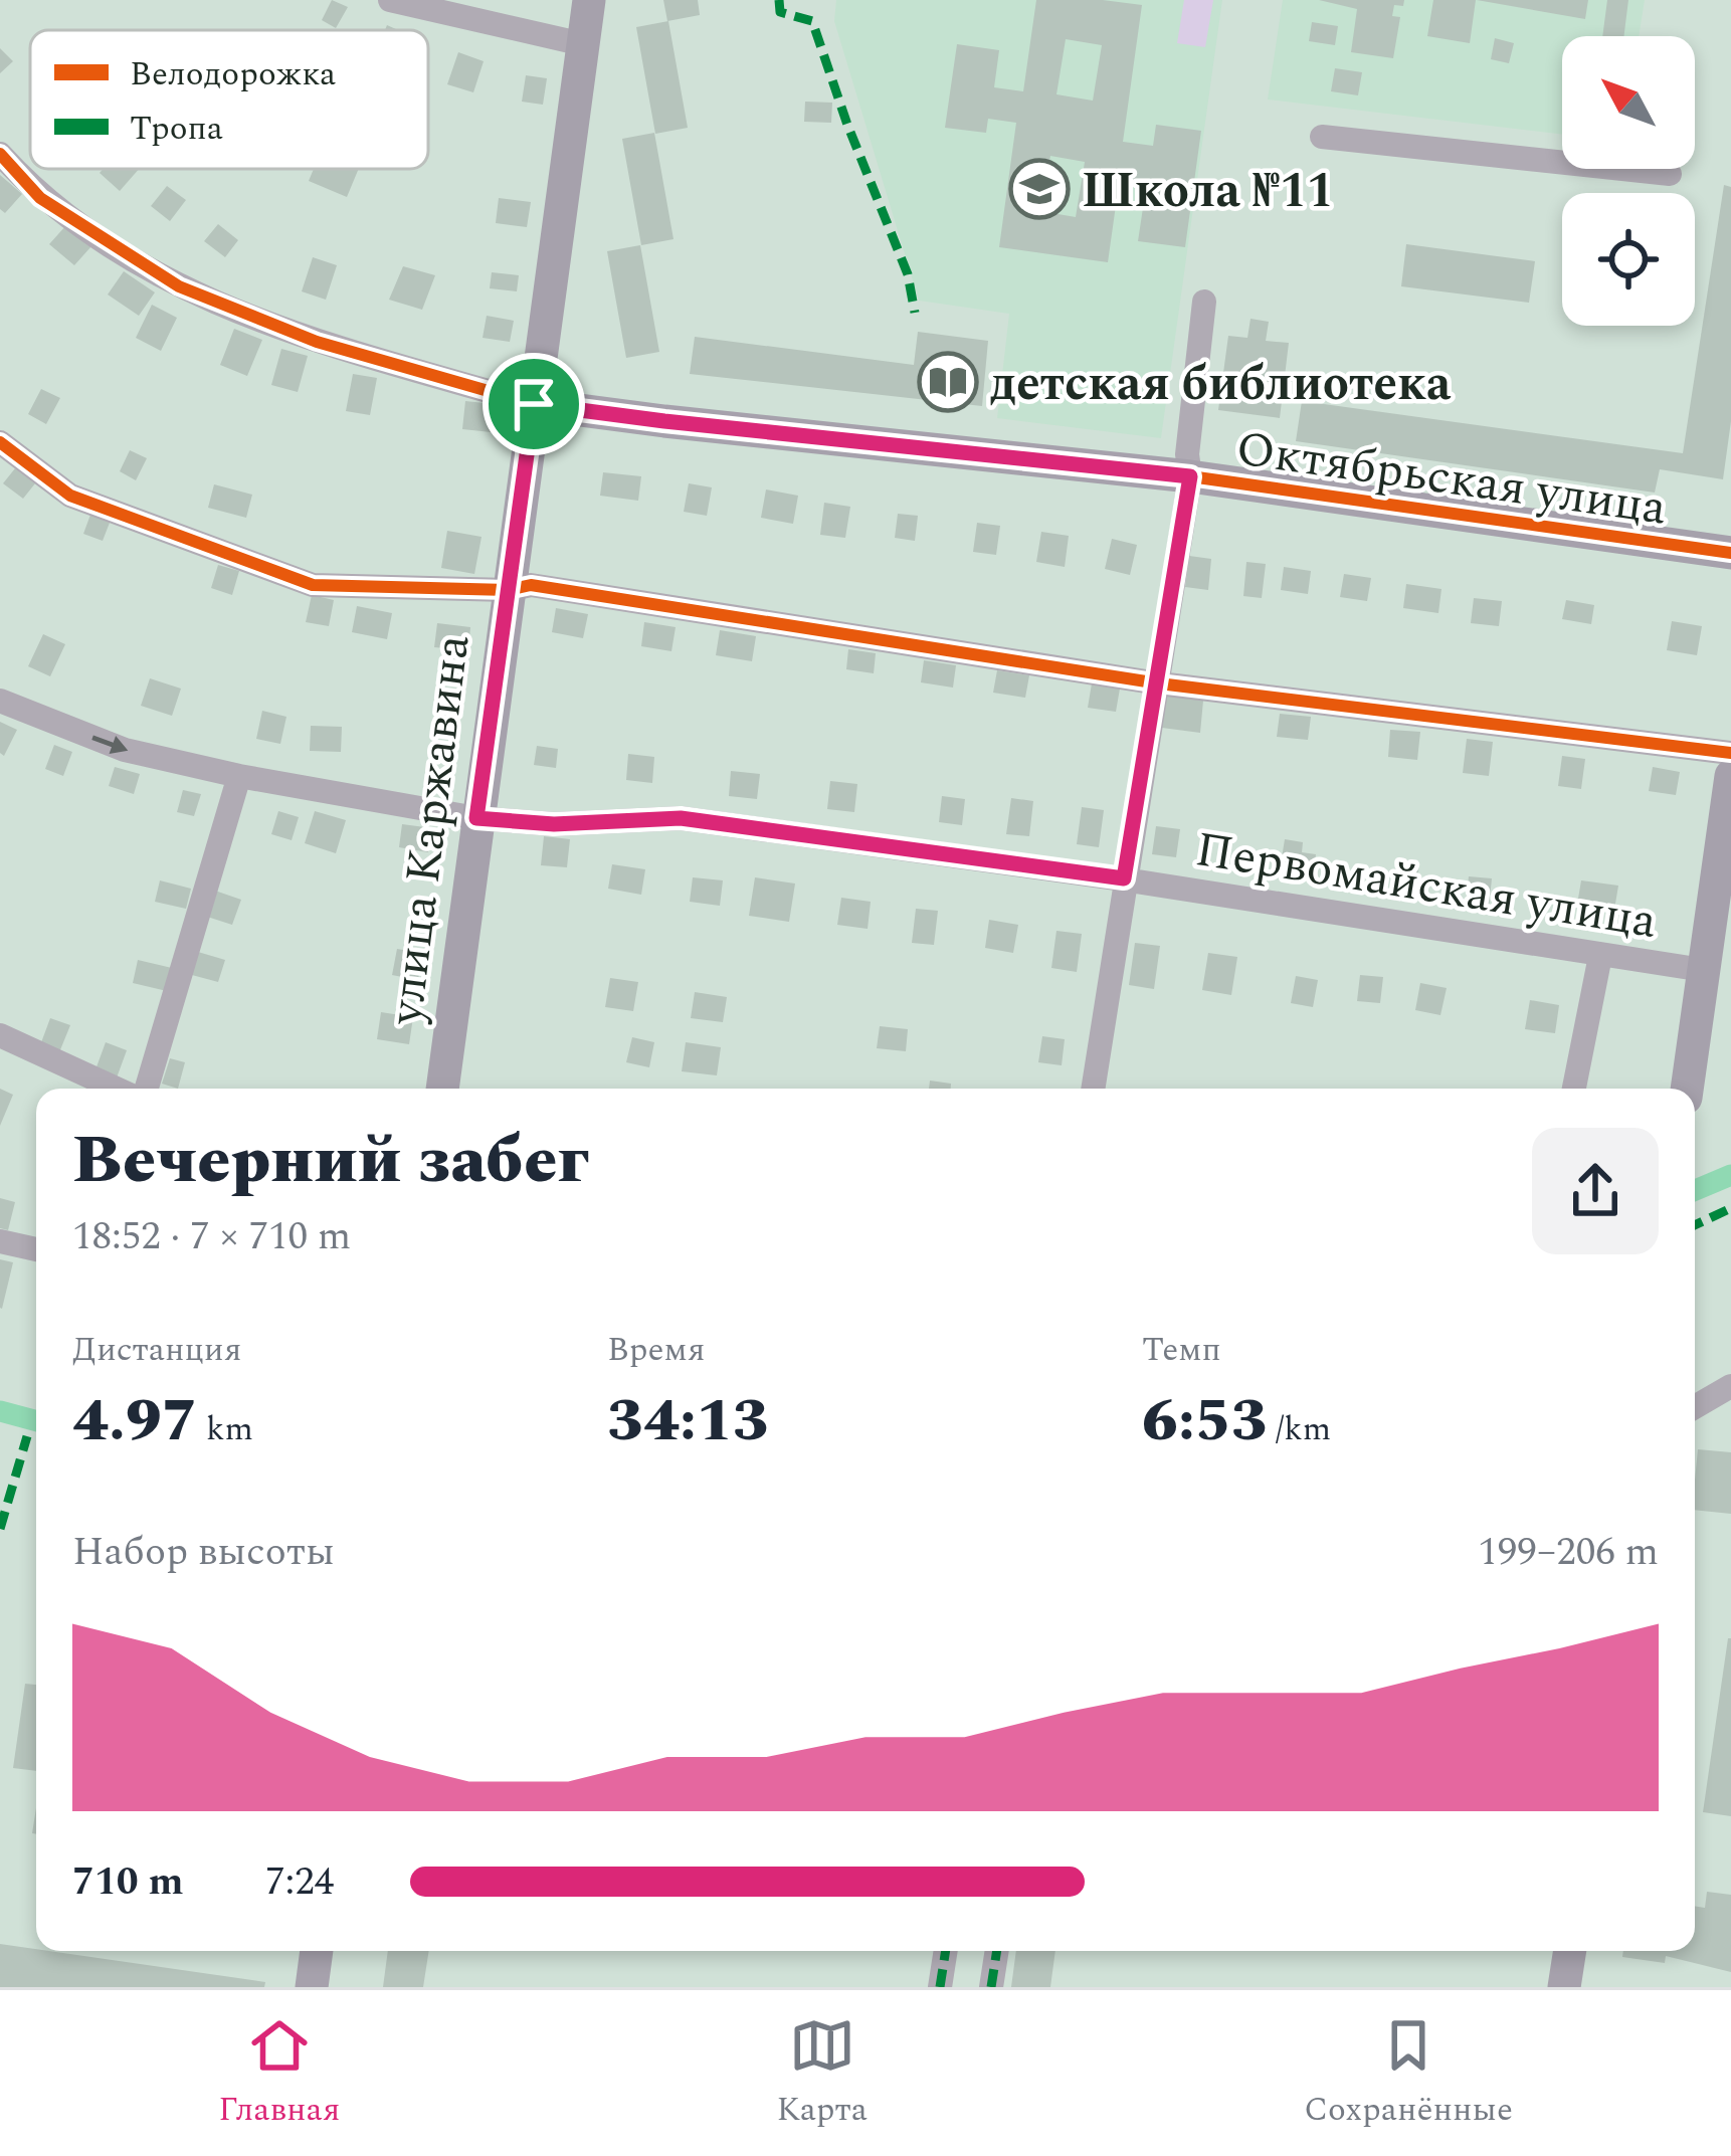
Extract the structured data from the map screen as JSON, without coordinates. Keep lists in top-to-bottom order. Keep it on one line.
{"streets":{"street":["Октябрьская улица","улица Каржавина","Первомайская улица"]},"crossings":[["Октябрьская улица","улица Каржавина"],["улица Каржавина","Первомайская улица"]],"places":{"school or university":["Школа №11"],"library":["детская библиотека"]},"legend":["Велодорожка","Тропа"],"north":"top left","page":{"heading":["Вечерний забег","18:52 · 7 × 710 m"],"stats":[["Дистанция","4.97 km"],["Время","34:13"],["Темп","6:53 /km"]],"chart":["Набор высоты","199–206 m"],"list":[{"name":"710 m","note":"7:24"}],"tabs":["Главная","Карта","Сохранённые"]}}
